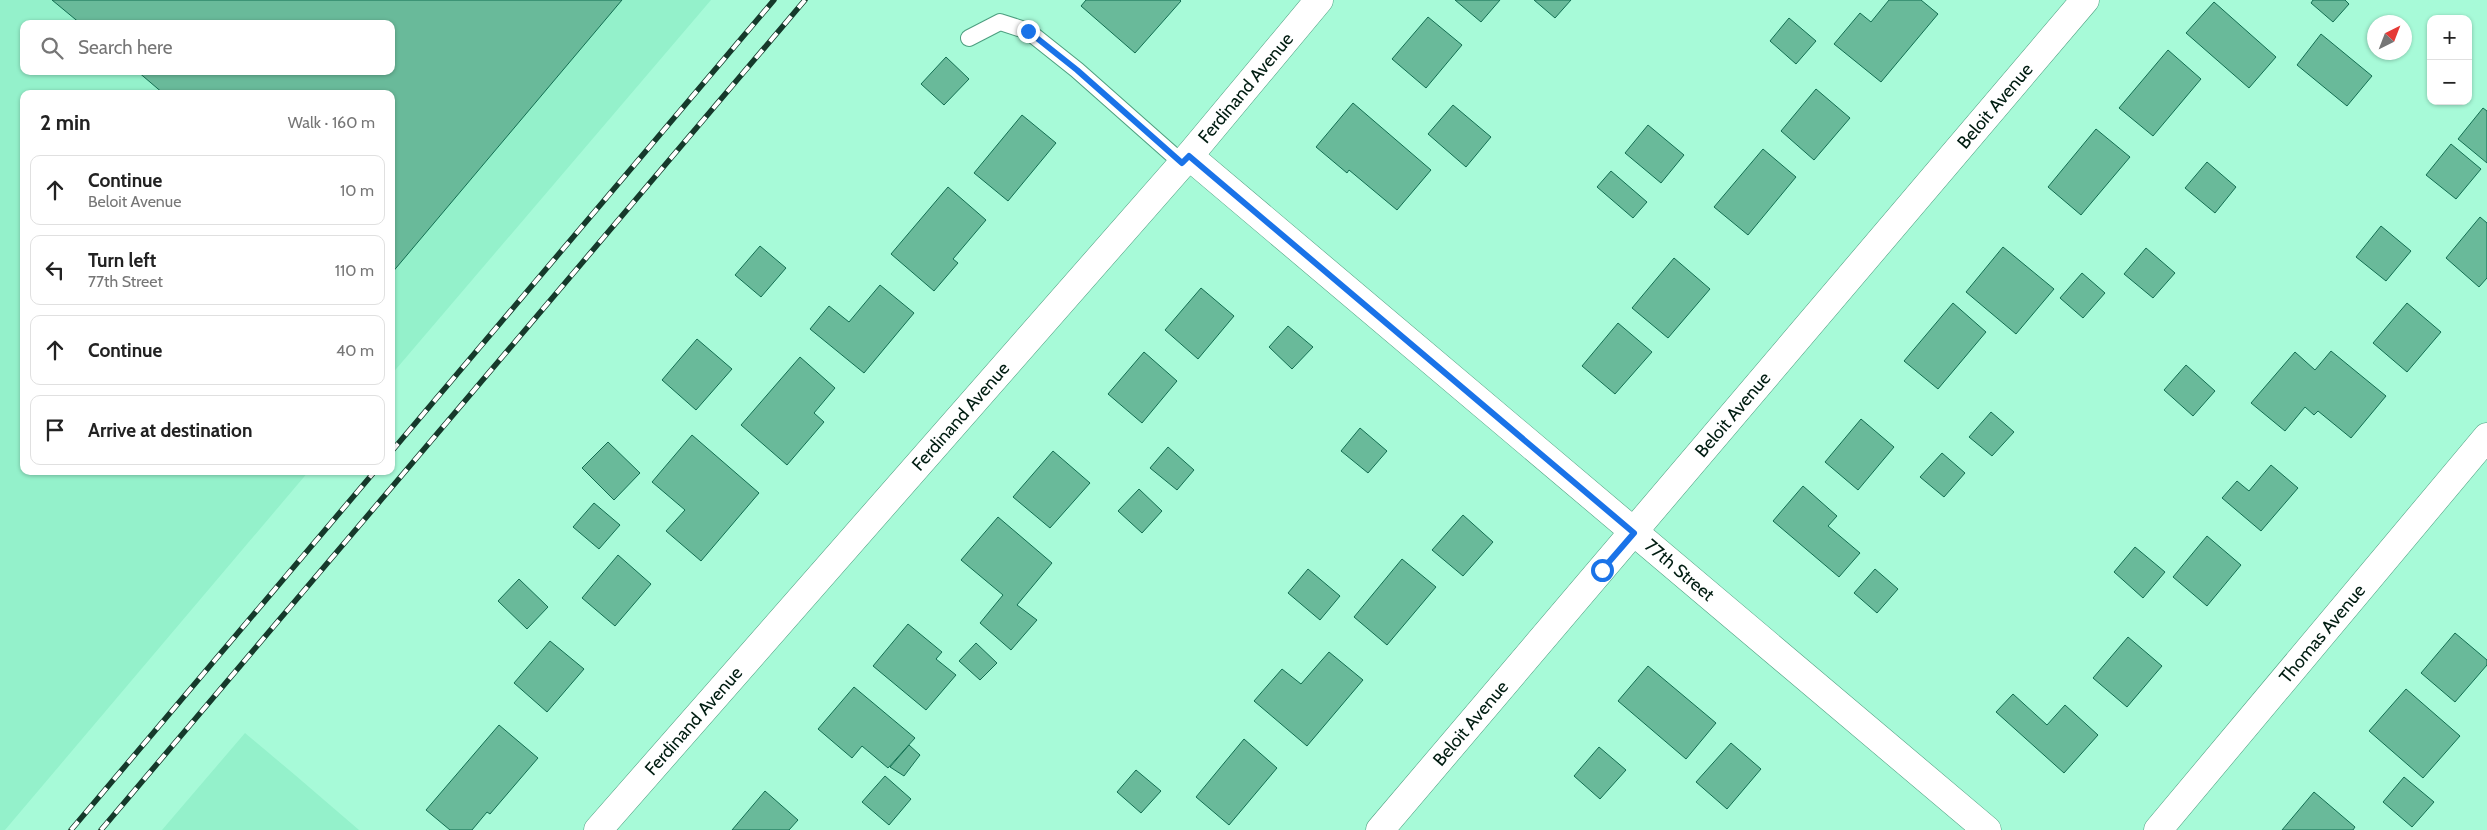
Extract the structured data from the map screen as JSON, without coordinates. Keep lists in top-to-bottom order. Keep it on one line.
{"streets":{"street":["Ferdinand Avenue","Beloit Avenue","77th Street","Thomas Avenue"]},"crossings":[["Ferdinand Avenue","77th Street"],["Beloit Avenue","77th Street"]],"north":"top right","page":{"map_buttons":["+","−"],"search":"Search here","heading":["2 min","Walk · 160 m"],"list":[["Continue","Beloit Avenue","10 m"],["Turn left","77th Street","110 m"],["Continue","40 m"],"Arrive at destination"]}}
